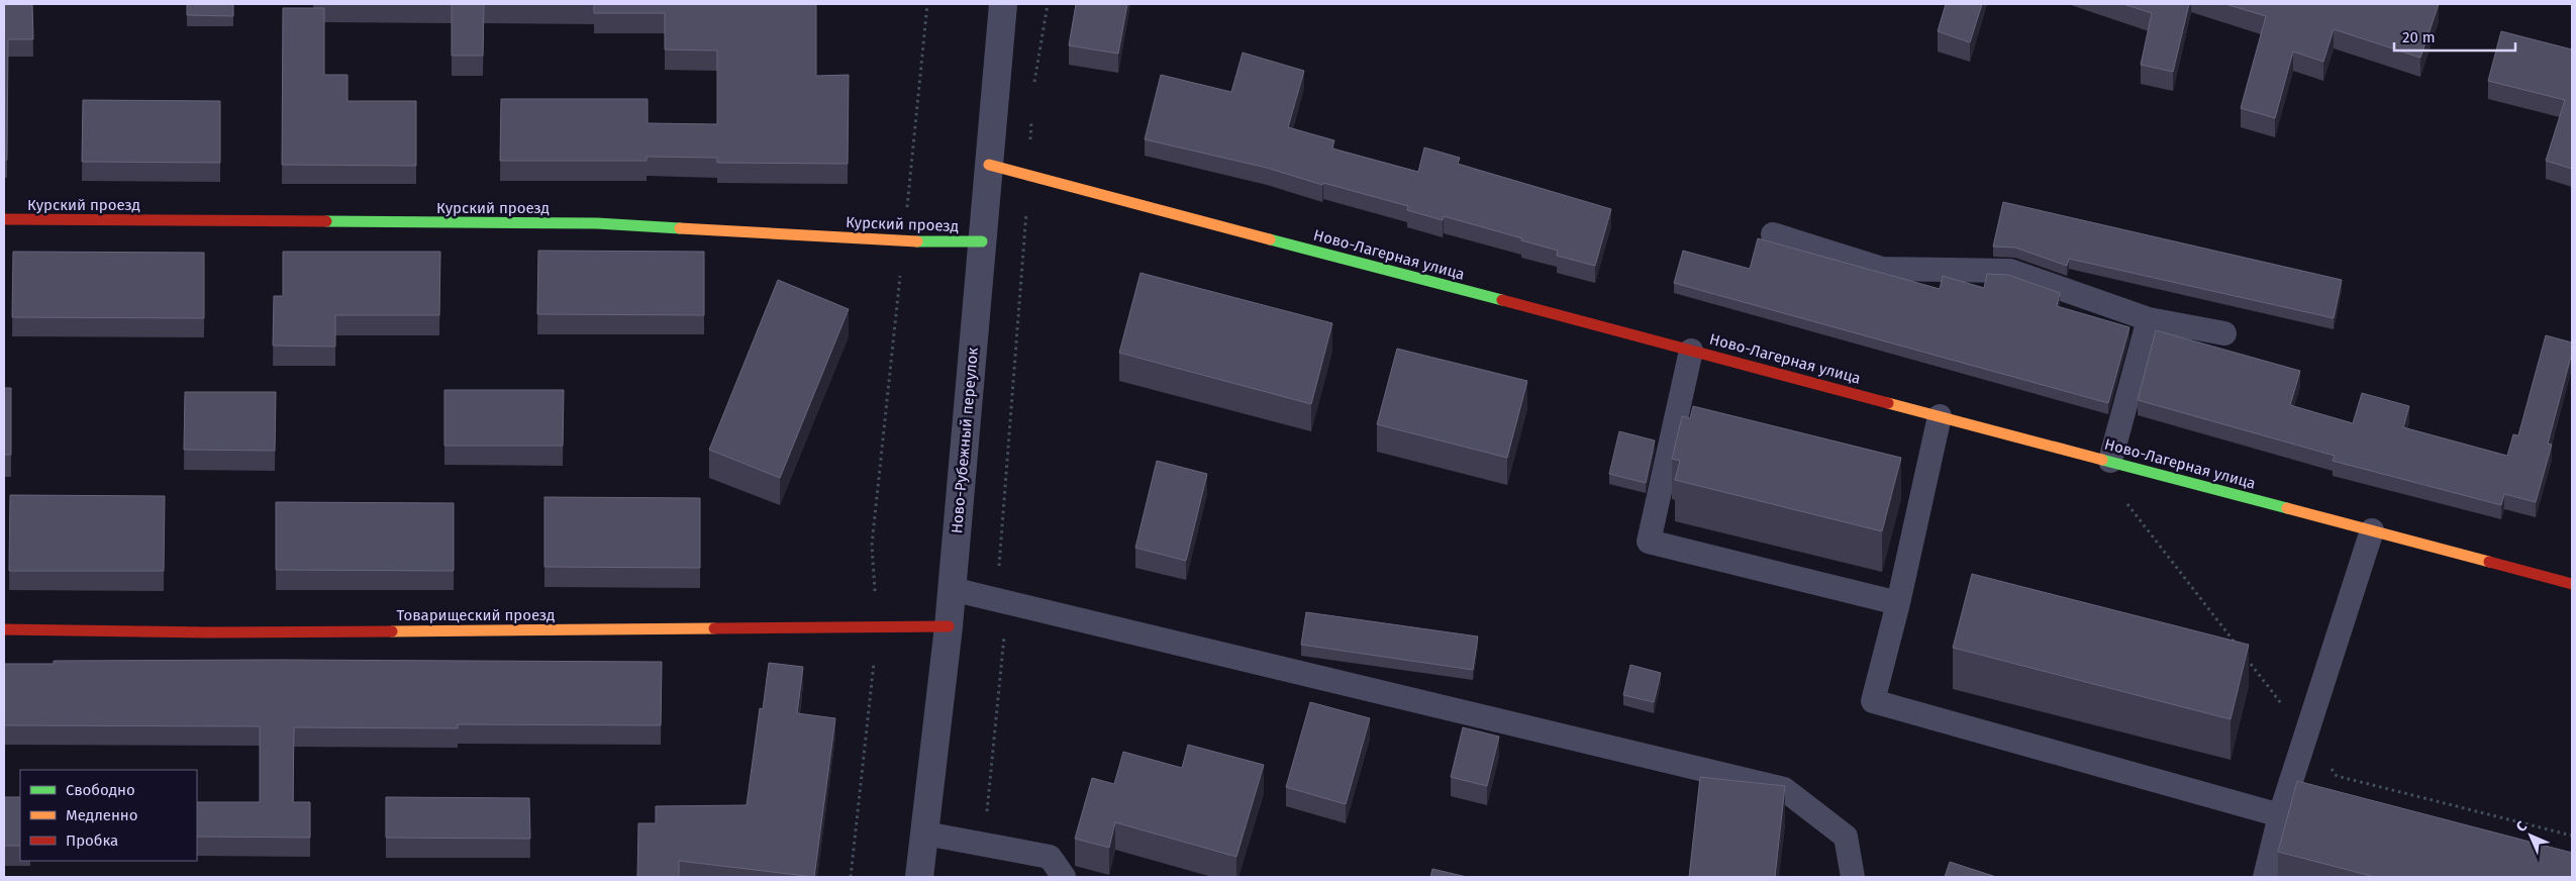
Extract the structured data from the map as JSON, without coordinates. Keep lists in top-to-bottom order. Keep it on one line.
{"streets":{"street":["Курский проезд","Ново-Лагерная улица","Ново-Рубежный переулок","Товарищеский проезд"]},"crossings":[["Курский проезд","Ново-Рубежный переулок"],["Ново-Лагерная улица","Ново-Рубежный переулок"],["Ново-Рубежный переулок","Товарищеский проезд"]],"legend":["Свободно","Медленно","Пробка"],"scale_bar":"20 m","north":"top left"}
